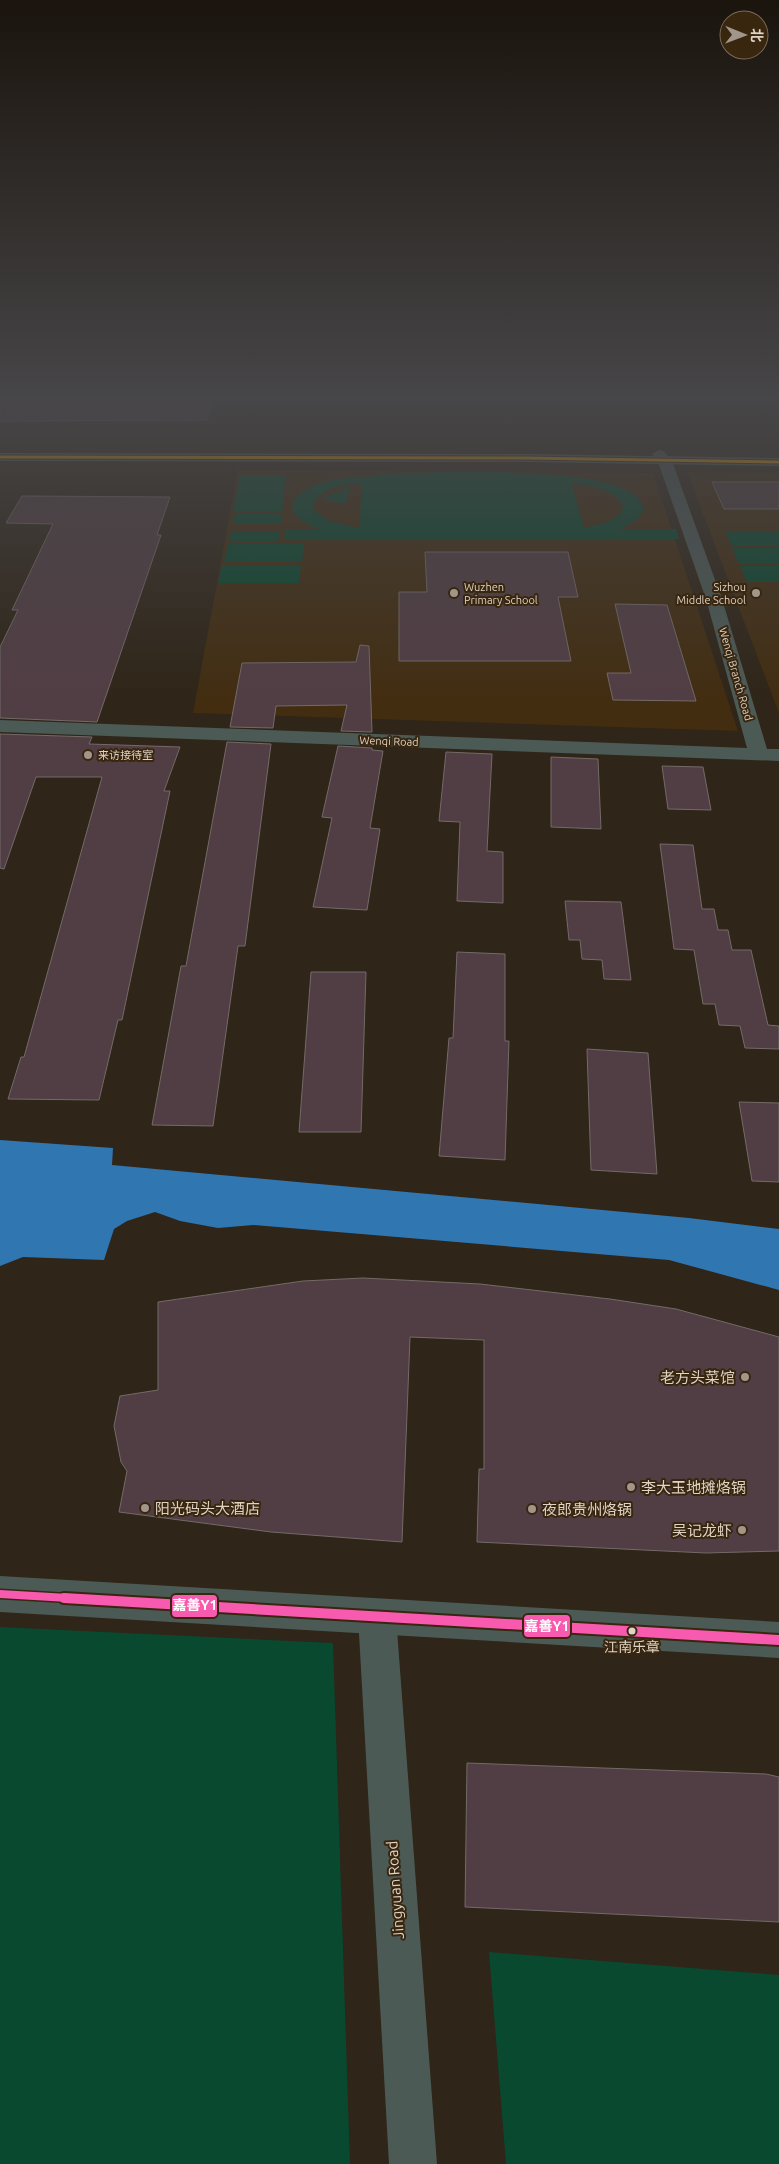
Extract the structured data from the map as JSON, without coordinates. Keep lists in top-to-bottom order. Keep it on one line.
{"streets":{"street":["Wenqi Branch Road","Wenqi Road","Jingyuan Road"]},"crossings":[["Wenqi Branch Road","Wenqi Road"]],"places":["Wuzhen Primary School","Sizhou Middle School","来访接待室","老方头菜馆","李大玉地摊烙锅","阳光码头大酒店","夜郎贵州烙锅","吴记龙虾","江南乐章"],"lines":["transit line 嘉善Y1"],"north":"right"}
